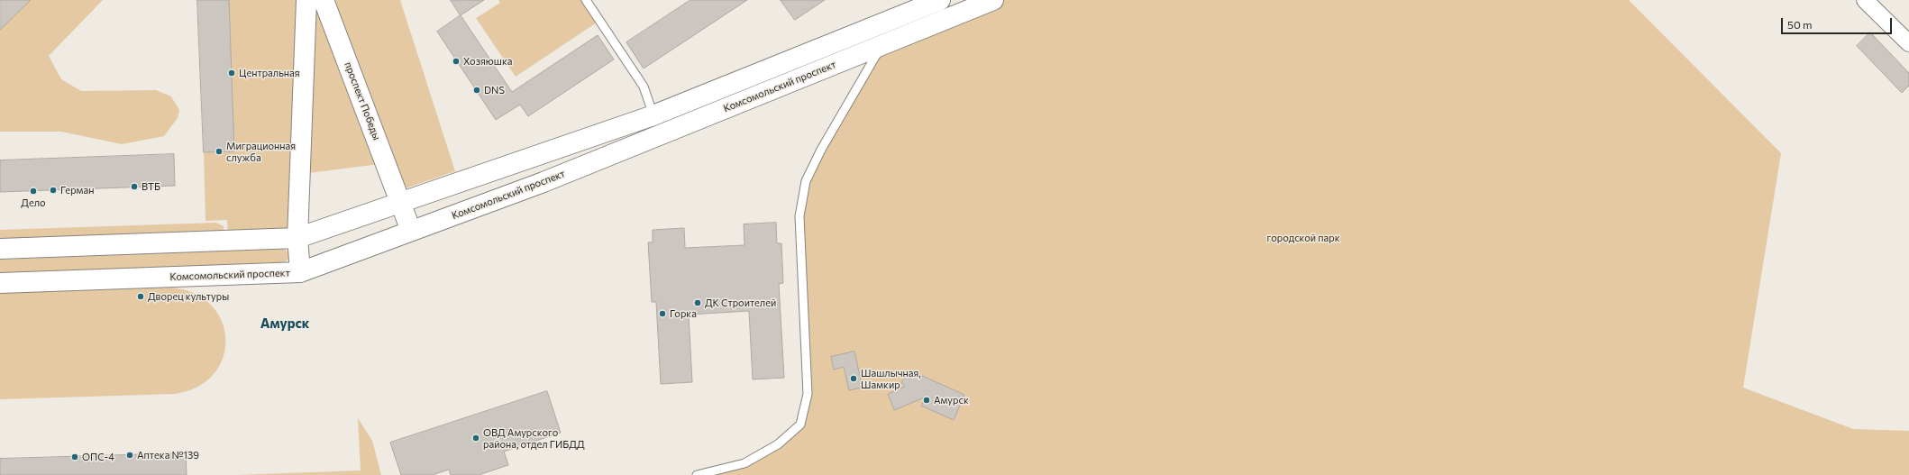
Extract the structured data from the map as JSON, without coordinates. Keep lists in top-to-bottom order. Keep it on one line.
{"streets":{"street":["Комсомольский проспект","проспект Победы"]},"crossings":[["Комсомольский проспект","проспект Победы"]],"districts":["Амурск"],"parks":["городской парк"],"places":["Хозяюшка","Центральная","DNS","Миграционная служба","ВТБ","Герман","Дело","Дворец культуры","ДК Строителей","Горка","Шашлычная, Шамкир","Амурск","ОВД Амурского района, отдел ГИБДД","Аптека №139","ОПС-4"],"scale_bar":"50 m"}
